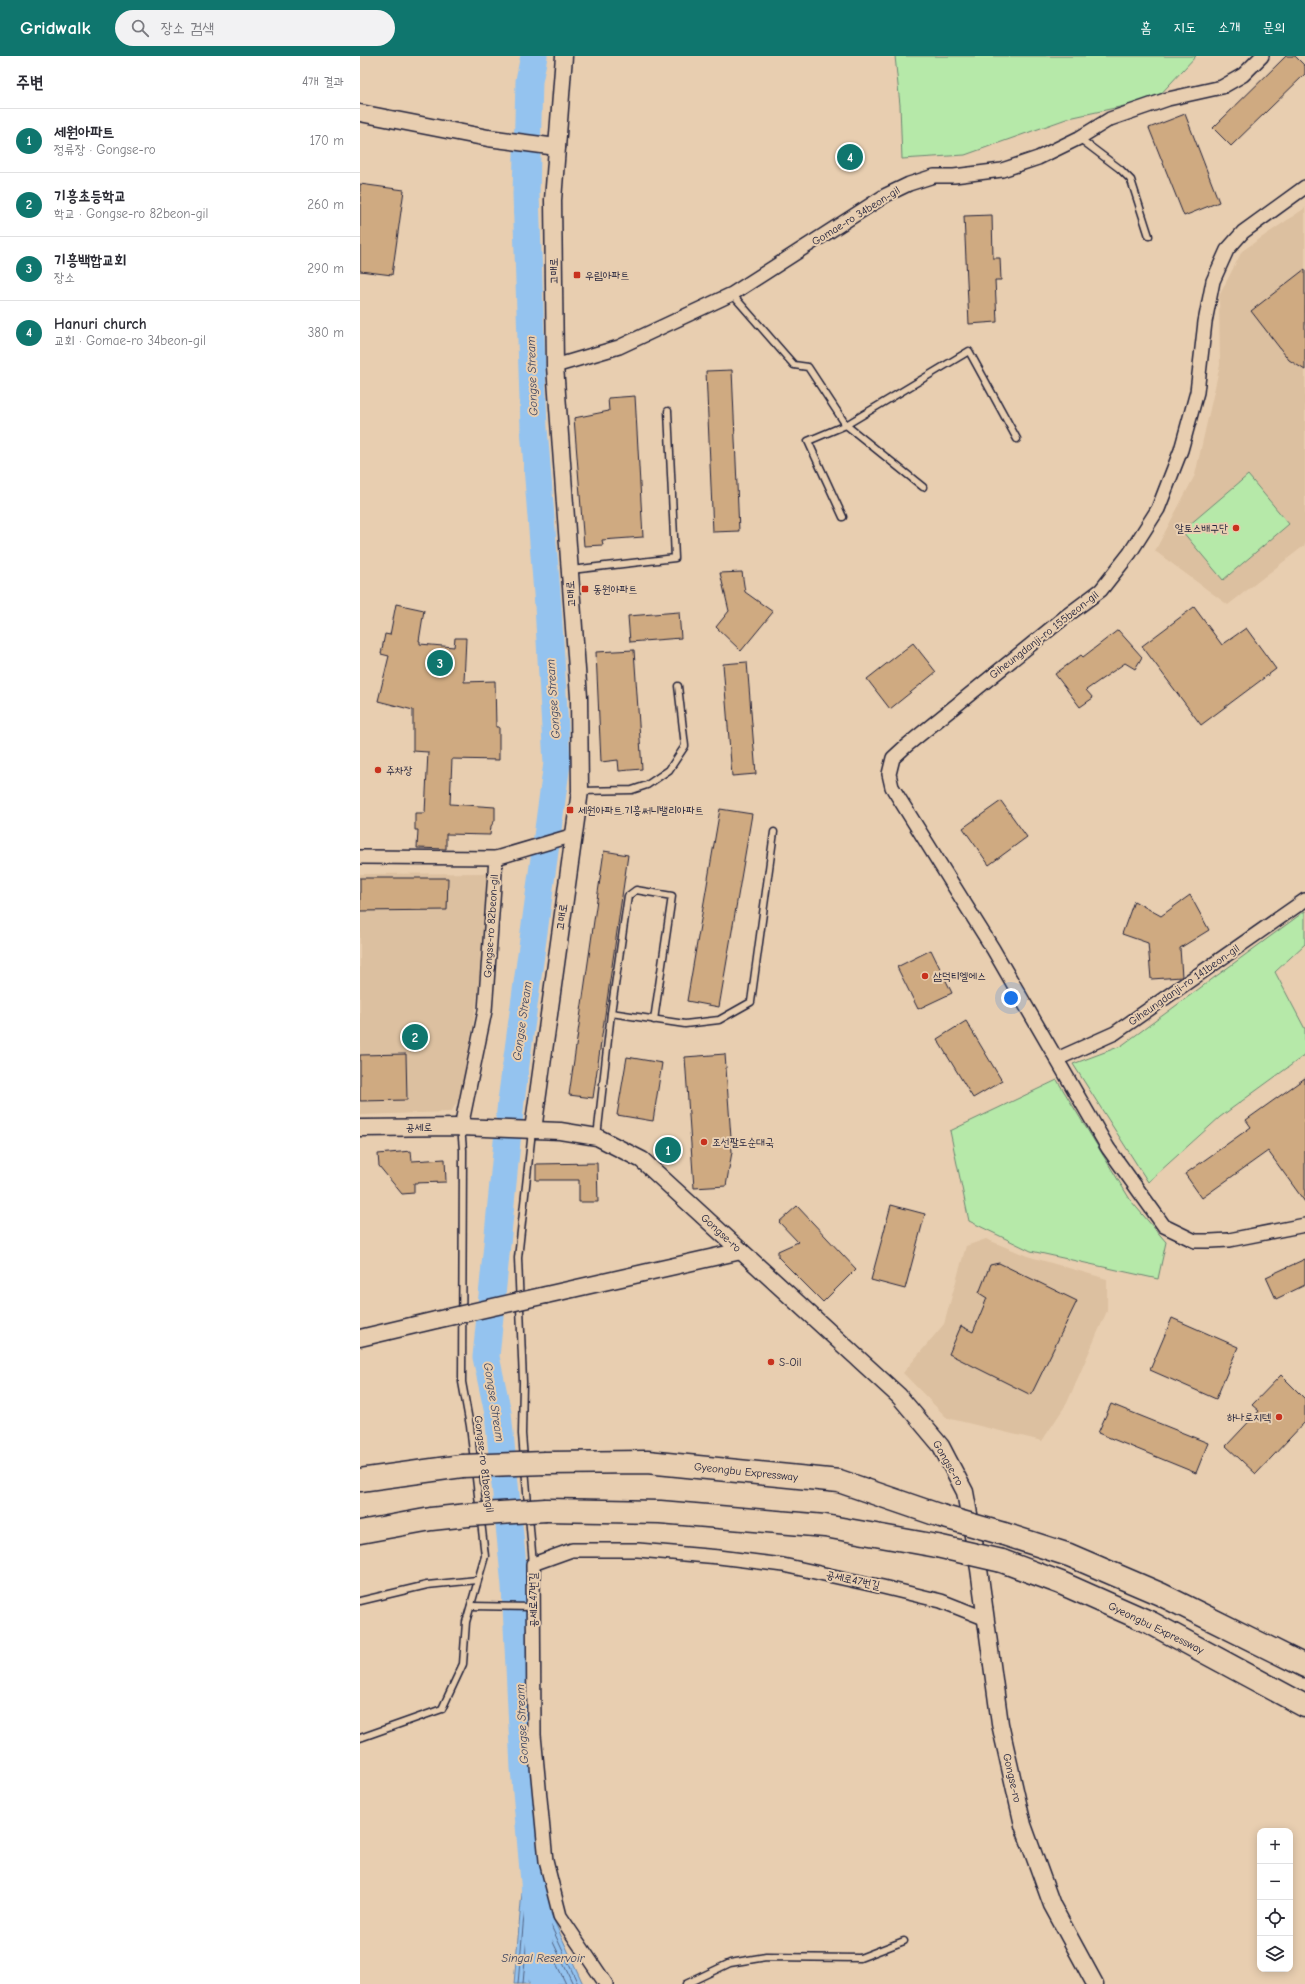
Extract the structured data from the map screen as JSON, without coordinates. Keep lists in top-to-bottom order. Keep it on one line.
{"streets":{"highway":["Gyeongbu Expressway"],"street":["Gomae-ro 34beon-gil","고매로","Giheungdanji-ro 155beon-gil","Gongse-ro 82beon-gil","Giheungdanji-ro 141beon-gil","공세로","Gongse-ro","공세로47번길"],"lane":["Gongse-ro 81beongil"]},"crossings":[["Gomae-ro 34beon-gil","고매로"],["고매로","공세로"],["고매로","Gongse-ro"],["Giheungdanji-ro 155beon-gil","Giheungdanji-ro 141beon-gil"],["Gongse-ro 82beon-gil","공세로"],["Gongse-ro 82beon-gil","Gongse-ro 81beongil"],["공세로","Gongse-ro"],["공세로","Gongse-ro 81beongil"],["Gongse-ro","공세로47번길"]],"water":["Gongse Stream","Singal Reservoir"],"places":{"transit":["우림아파트","동원아파트","세원아파트.기흥써니밸리아파트"],"other":["알토스배구단","주차장","삼덕티엘에스","조선팔도순대국","S-Oil","하나로지텍"]},"page":{"header":"Gridwalk","search":"장소 검색","nav":["홈","지도","소개","문의"],"heading":["주변","4개 결과"],"list":[{"mark":"1","name":"세원아파트","note":"정류장 · Gongse-ro","value":"170 m"},{"mark":"2","name":"기흥초등학교","note":"학교 · Gongse-ro 82beon-gil","value":"260 m"},{"mark":"3","name":"기흥백합교회","note":"장소","value":"290 m"},{"mark":"4","name":"Hanuri church","note":"교회 · Gomae-ro 34beon-gil","value":"380 m"}],"pins":["4","3","2","1"],"map_buttons":["+","−"]}}
